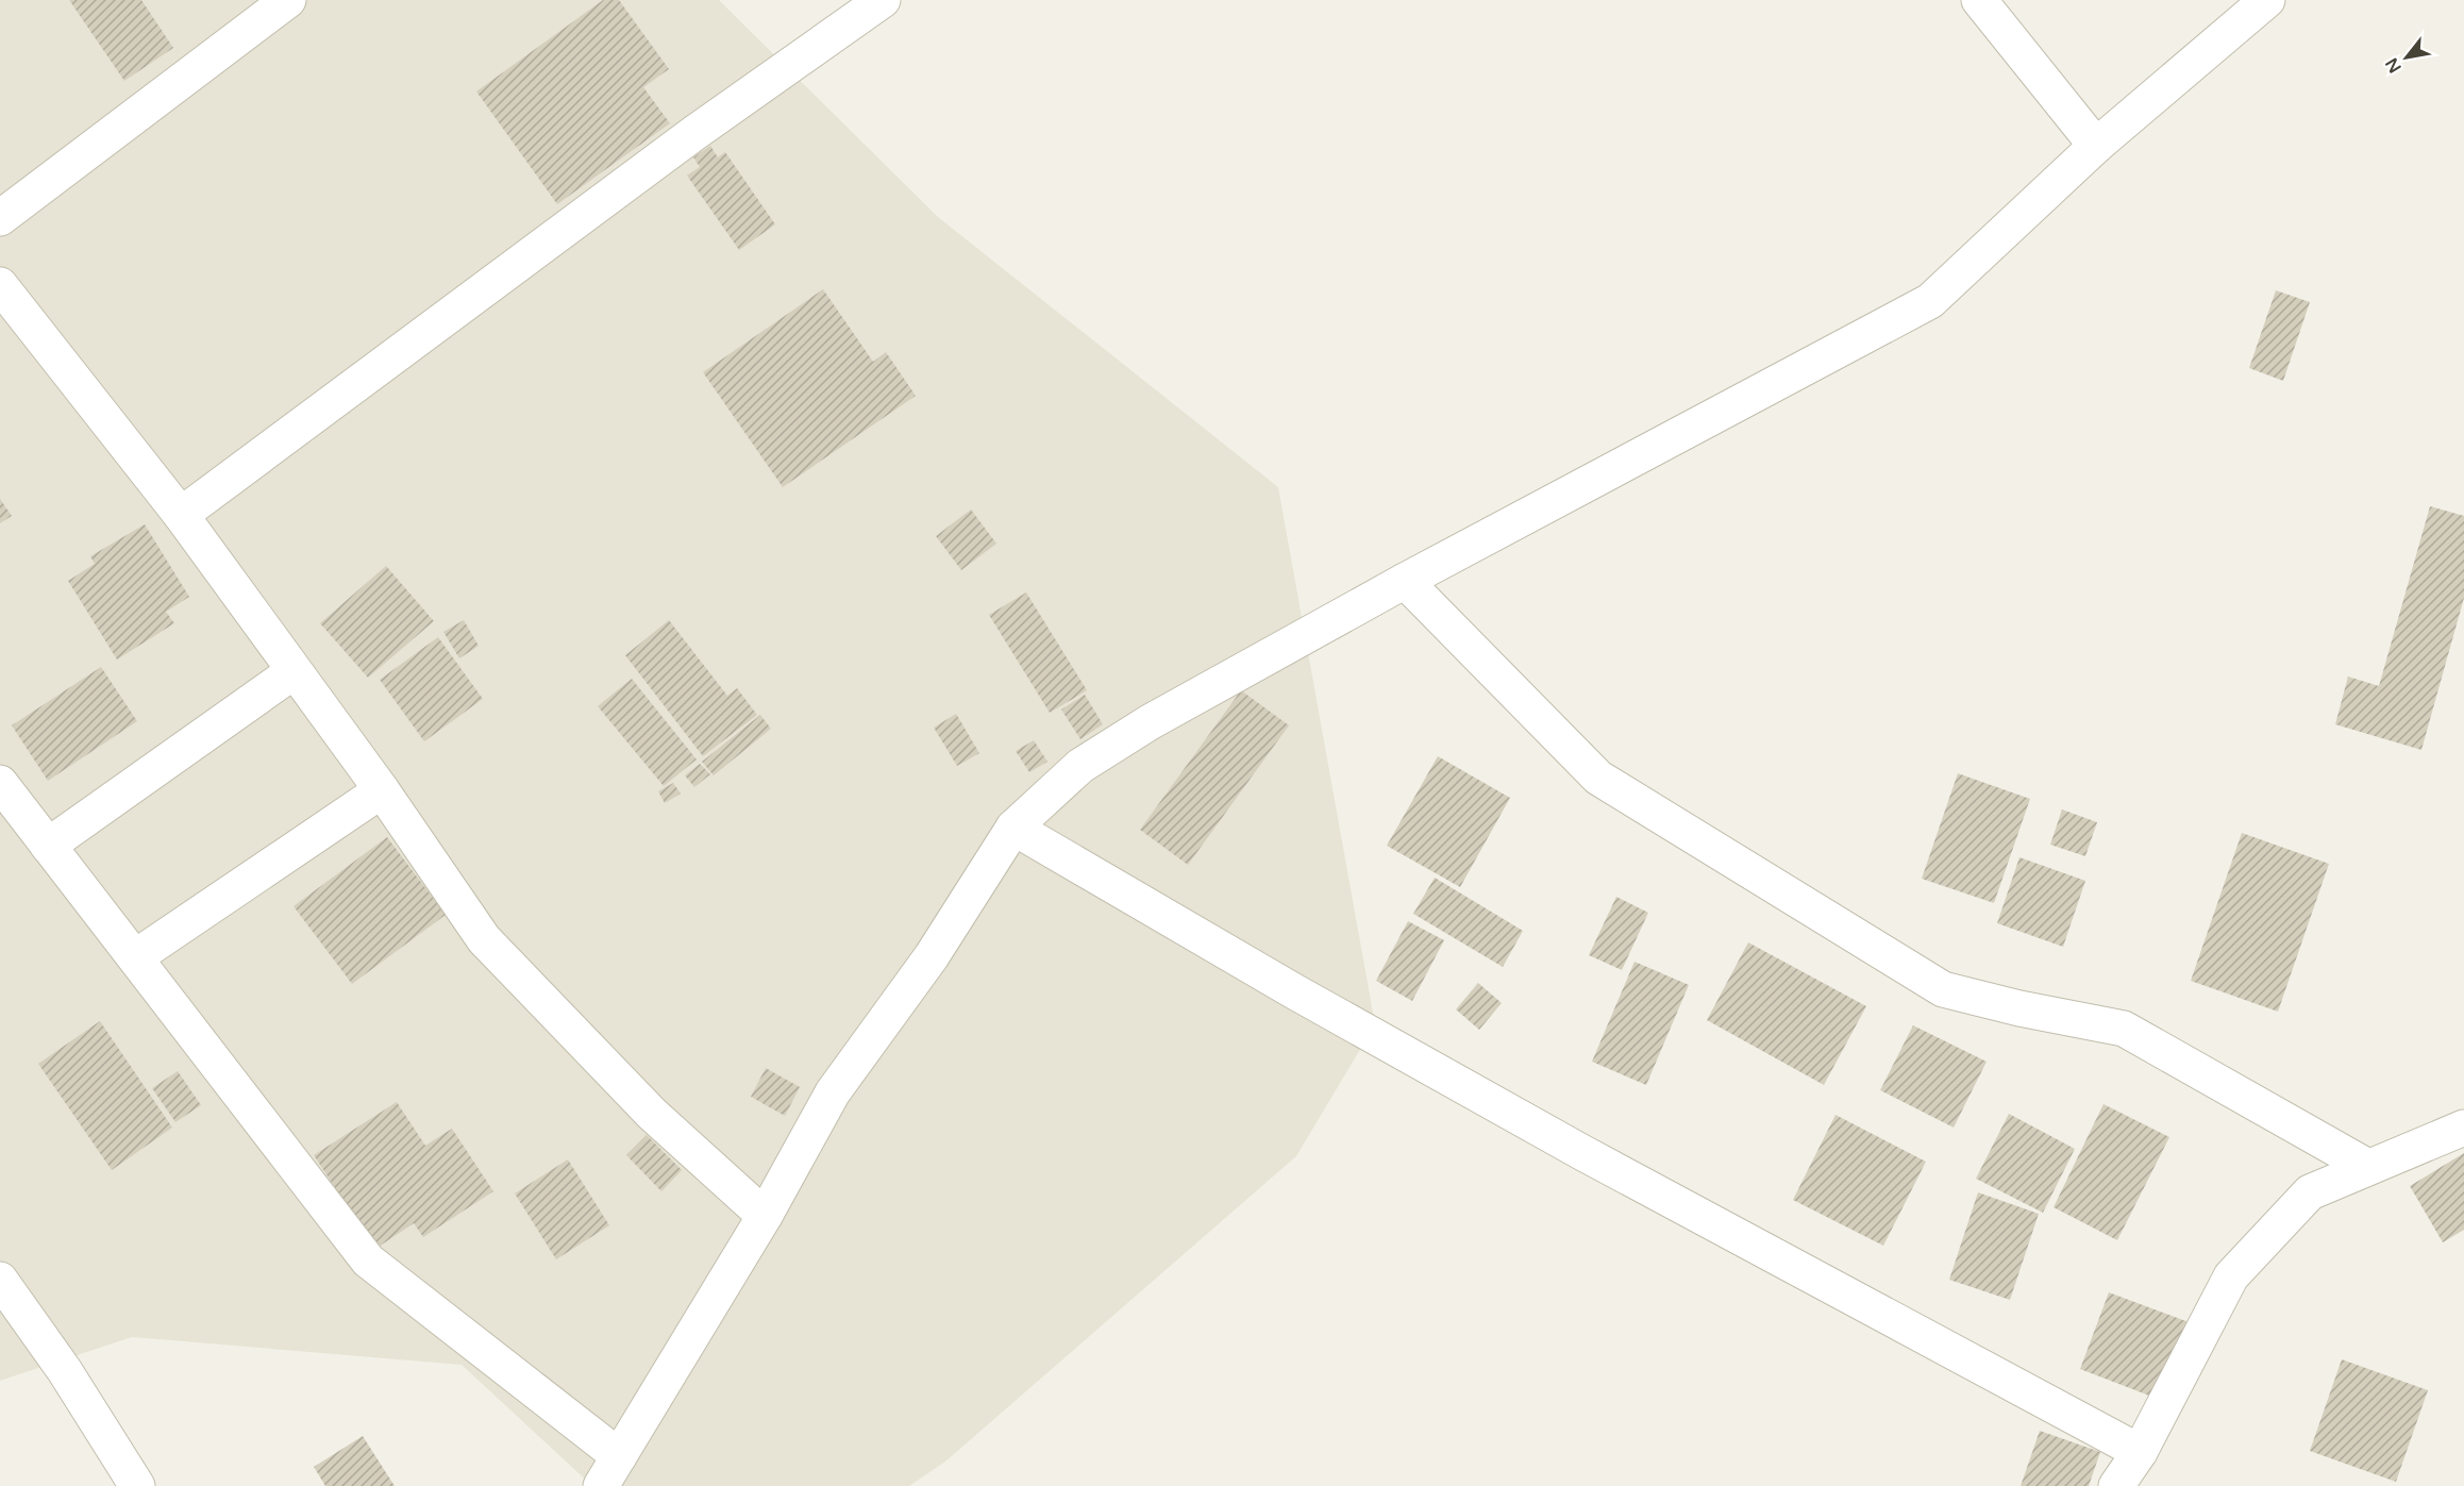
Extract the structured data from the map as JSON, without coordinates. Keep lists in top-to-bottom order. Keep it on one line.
{"north":"bottom left"}
